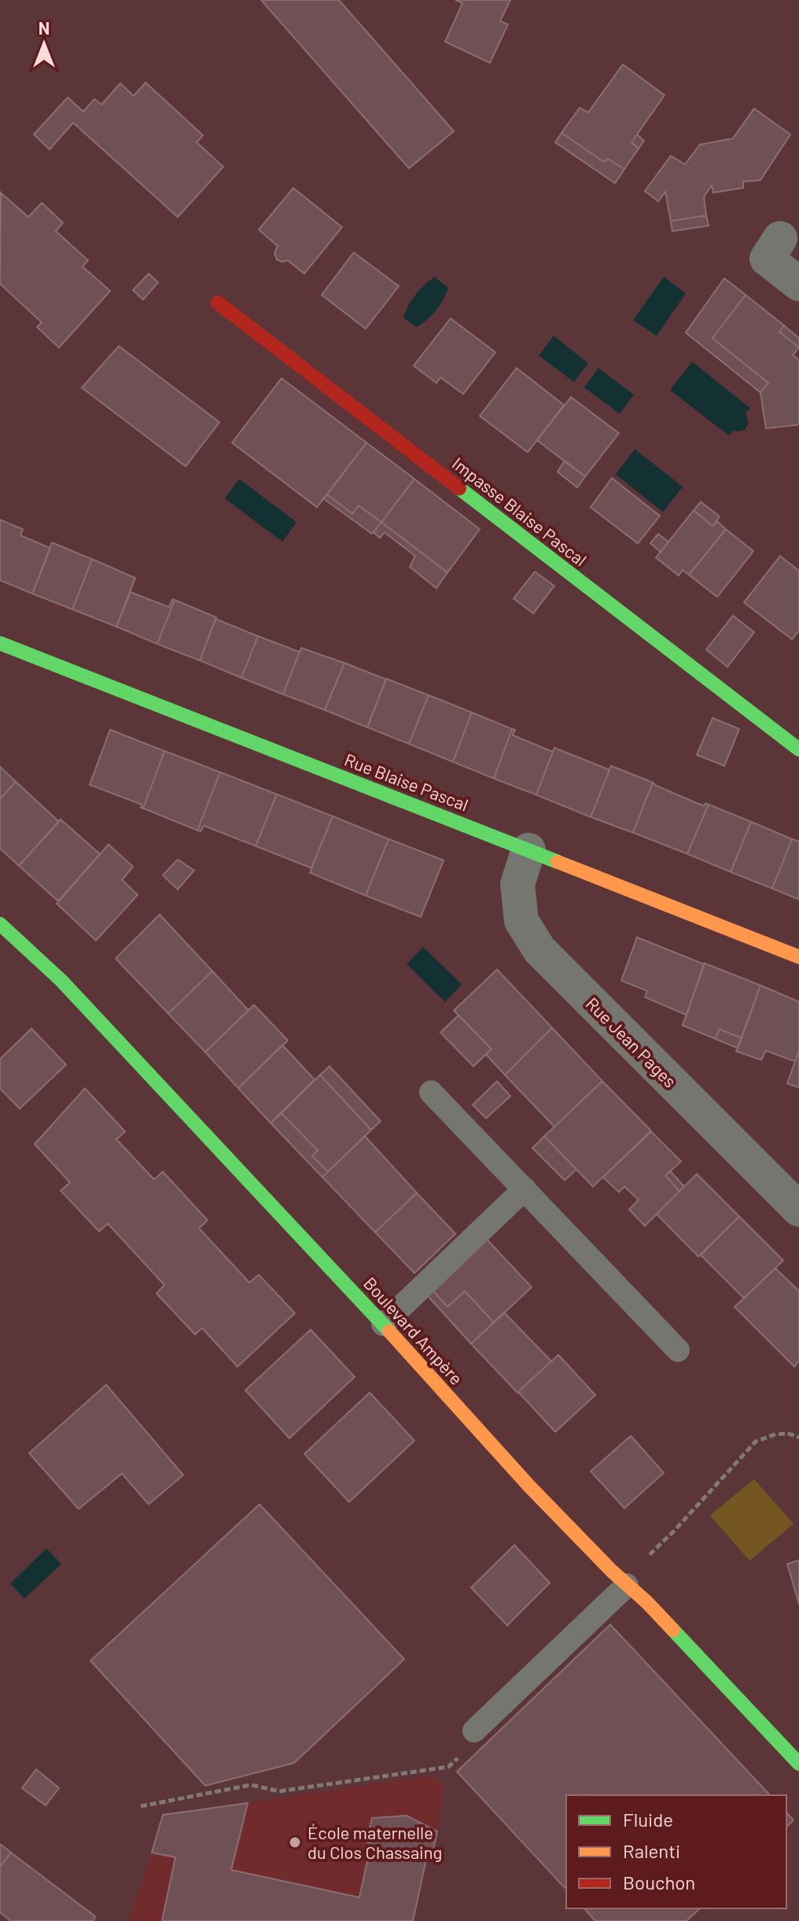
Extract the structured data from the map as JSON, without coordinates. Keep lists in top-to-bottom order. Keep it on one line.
{"streets":{"street":["Impasse Blaise Pascal","Rue Blaise Pascal","Rue Jean Pages","Boulevard Ampère"]},"crossings":[["Rue Blaise Pascal","Rue Jean Pages"]],"places":["École maternelle du Clos Chassaing"],"legend":["Fluide","Ralenti","Bouchon"],"north":"top"}
